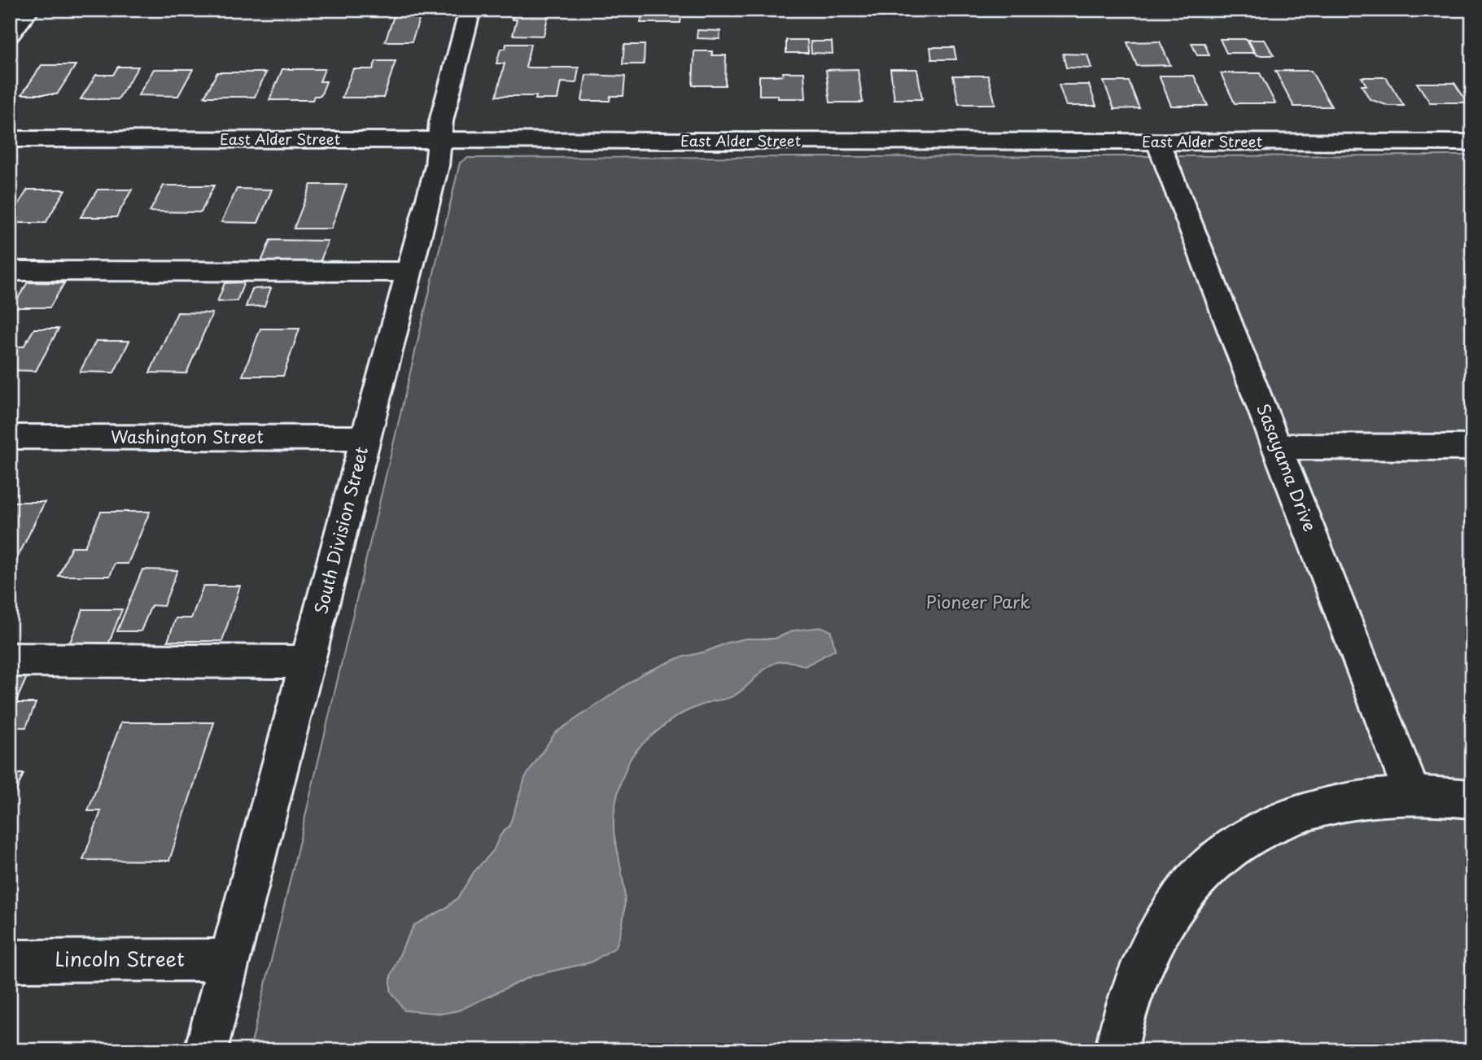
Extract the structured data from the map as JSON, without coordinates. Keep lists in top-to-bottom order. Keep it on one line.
{"streets":{"street":["East Alder Street","Washington Street","Sasayama Drive","South Division Street","Lincoln Street"]},"crossings":[["East Alder Street","Sasayama Drive"],["East Alder Street","South Division Street"],["Washington Street","South Division Street"],["South Division Street","Lincoln Street"]],"parks":["Pioneer Park"]}
